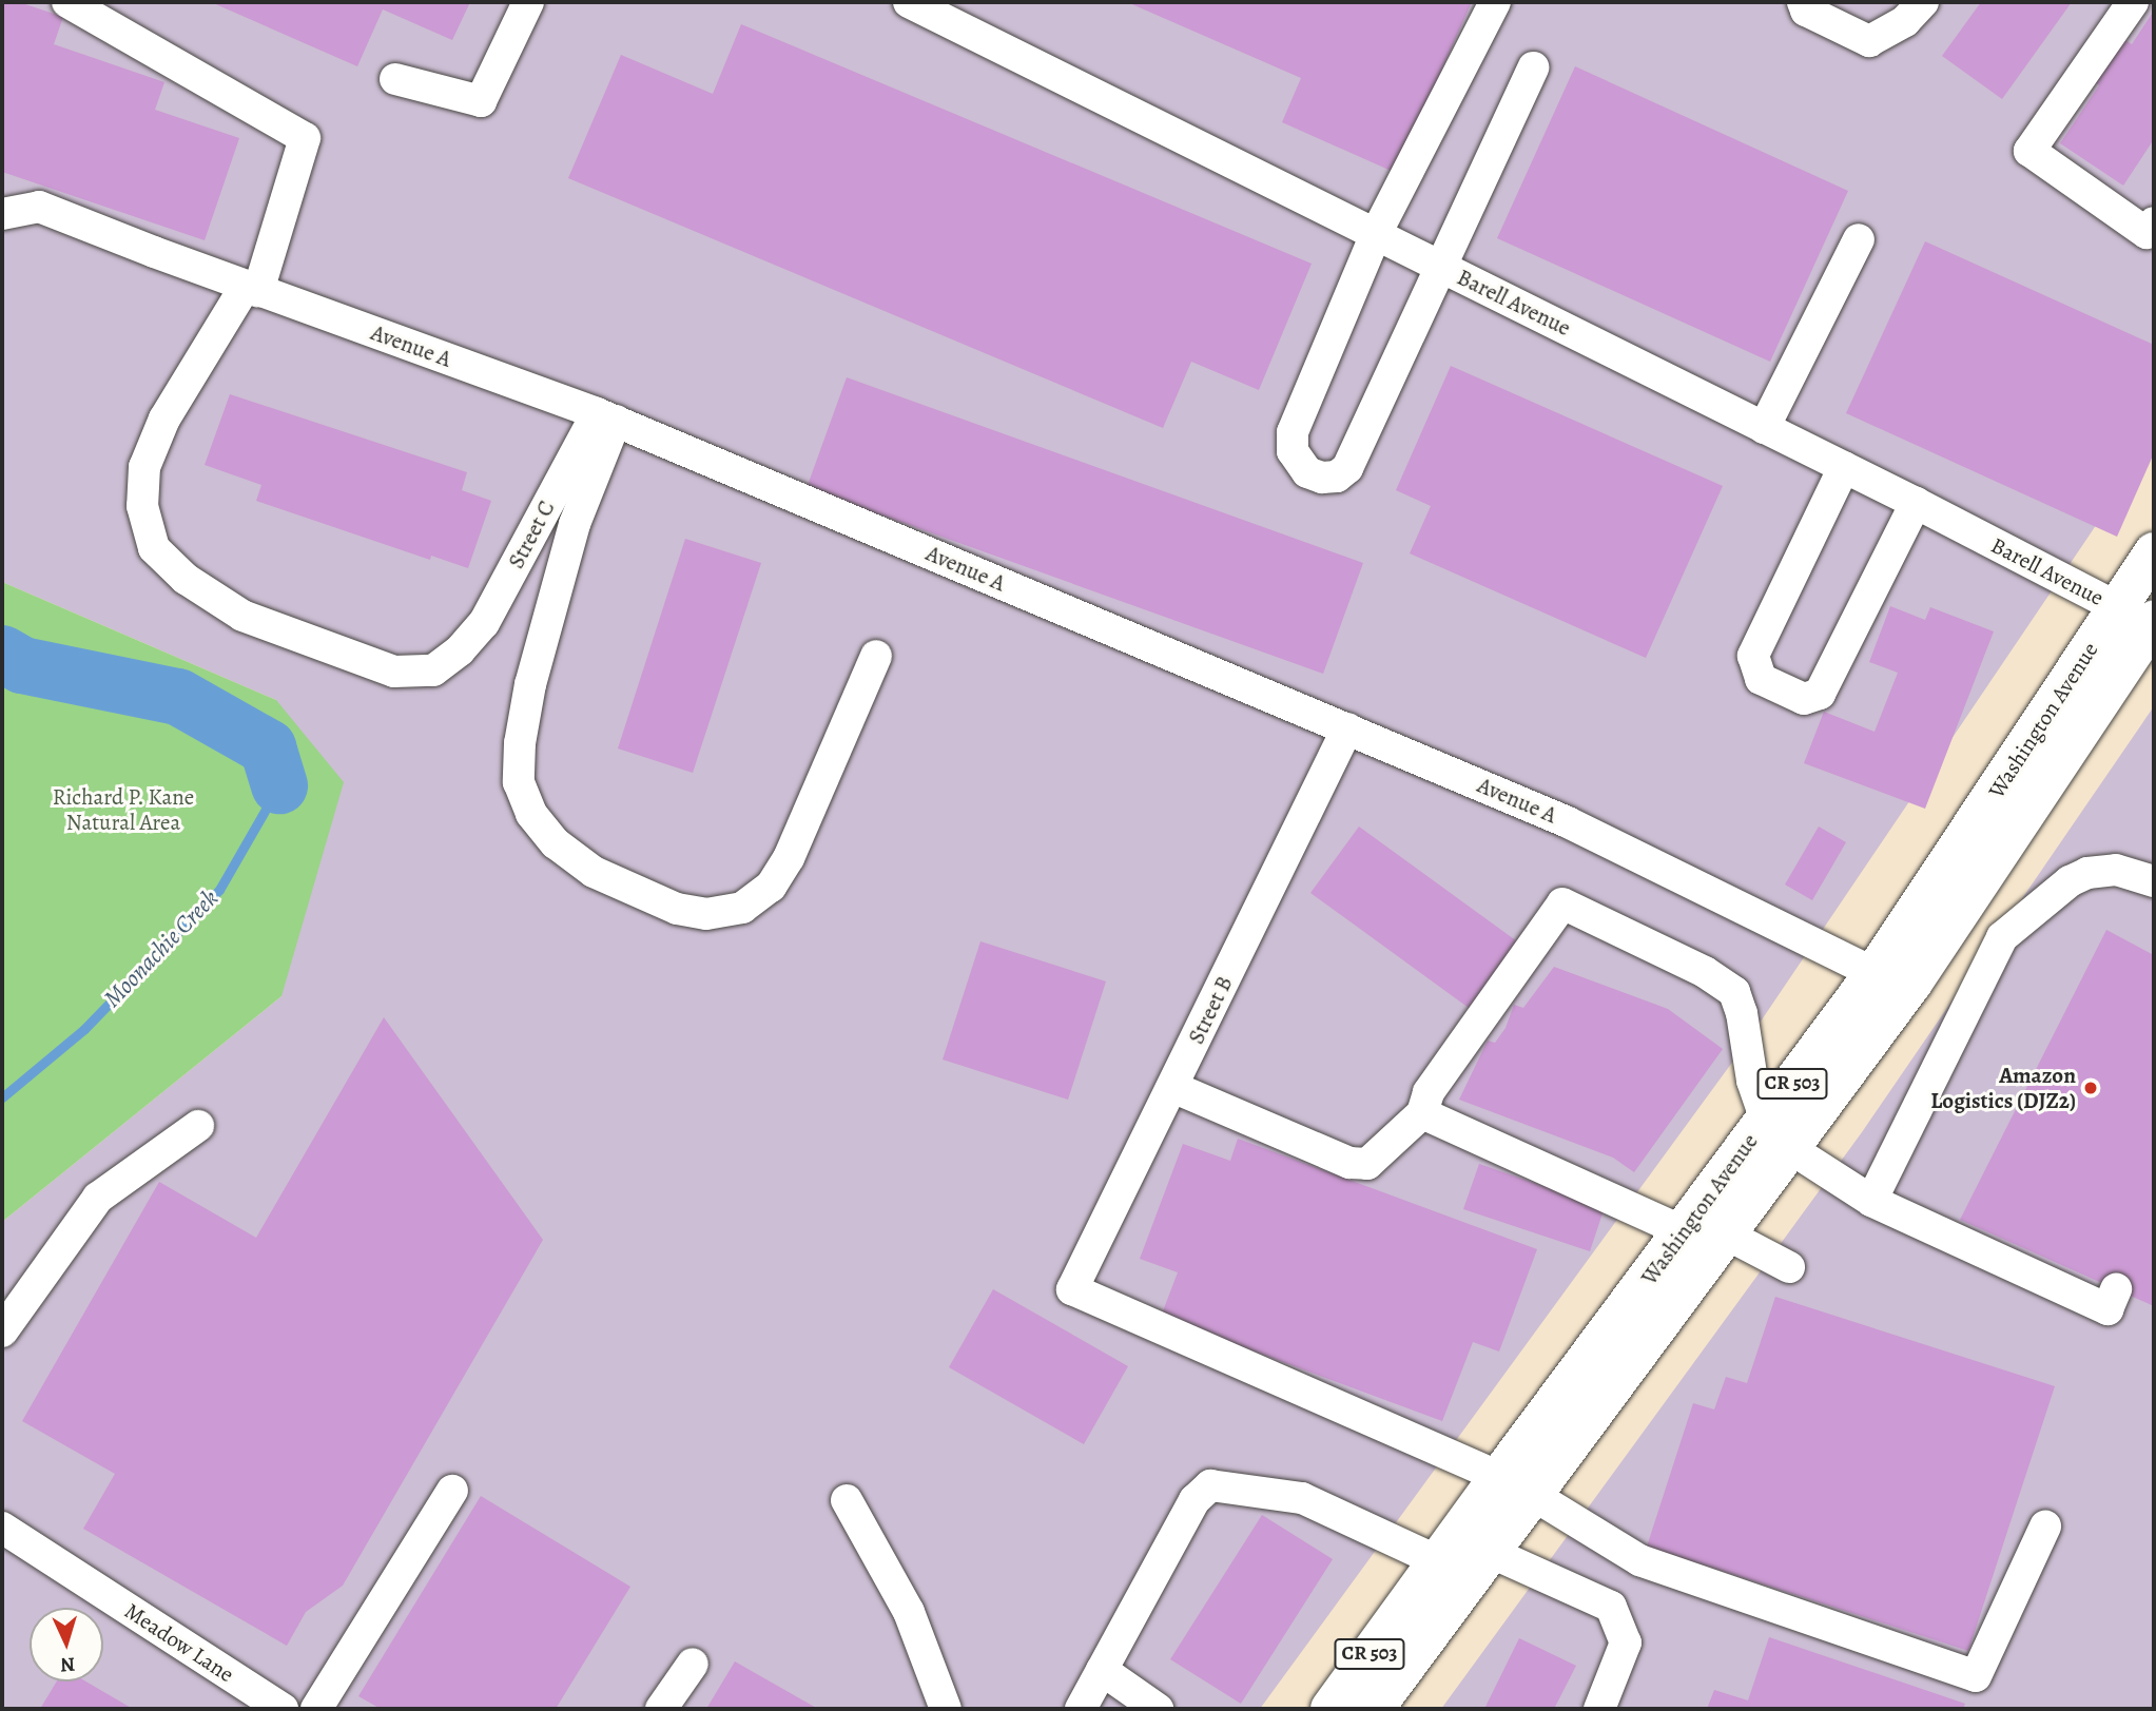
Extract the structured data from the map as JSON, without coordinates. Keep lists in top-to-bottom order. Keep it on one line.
{"streets":{"main road":["Washington Avenue","CR 503"],"street":["Barell Avenue","Avenue A","Street C","Street B","Meadow Lane"]},"crossings":[["Barell Avenue","Washington Avenue"],["Avenue A","Street C"],["Avenue A","Washington Avenue"],["Avenue A","Street B"],["Washington Avenue","Street B"]],"water":["Moonachie Creek"],"parks":["Richard P. Kane Natural Area"],"places":["Amazon Logistics (DJZ2)"],"north":"bottom"}
